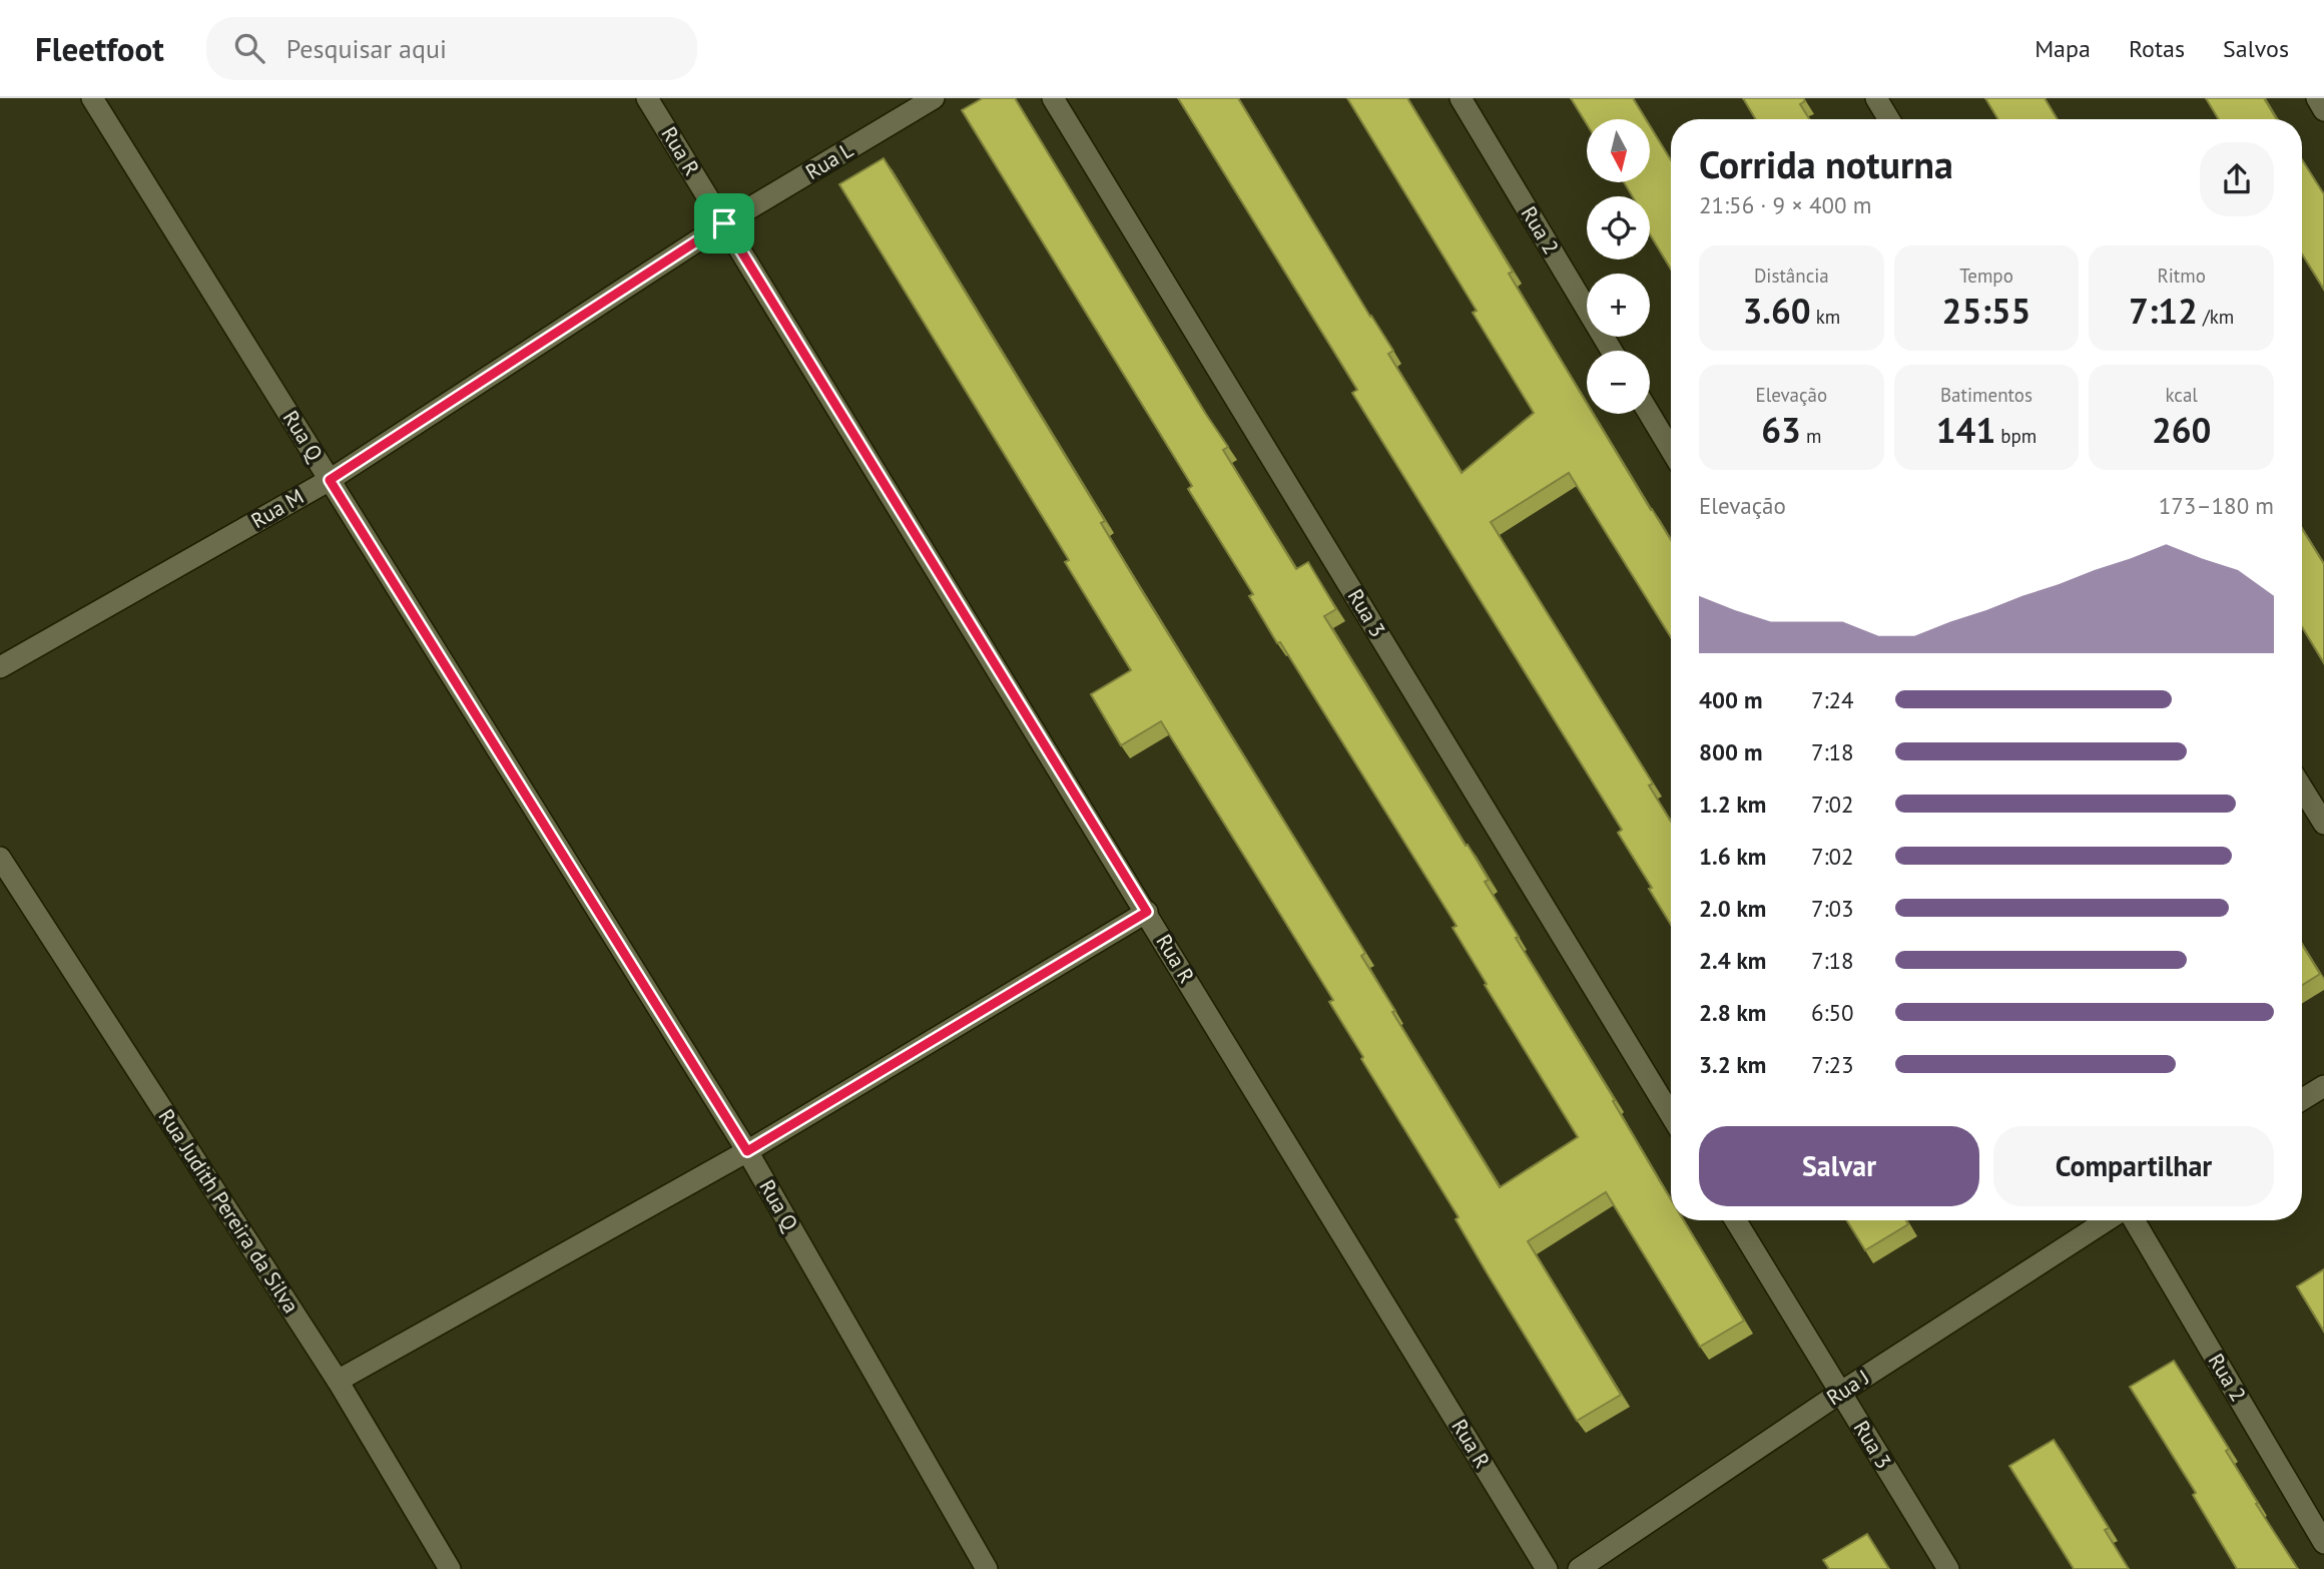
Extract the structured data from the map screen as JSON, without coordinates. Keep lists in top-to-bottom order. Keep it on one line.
{"streets":{"street":["Rua R","Rua L","Rua 2","Rua Q","Rua M","Rua 3","Rua Judith Pereira da Silva","Rua J"]},"crossings":[["Rua R","Rua L"],["Rua R","Rua M"],["Rua L","Rua M"],["Rua Q","Rua M"],["Rua 3","Rua J"]],"north":"bottom","page":{"header":"Fleetfoot","search":"Pesquisar aqui","nav":["Mapa","Rotas","Salvos"],"map_buttons":["+","−"],"heading":["Corrida noturna","21:56 · 9 × 400 m"],"stats":[["Distância","3.60 km"],["Tempo","25:55"],["Ritmo","7:12 /km"],["Elevação","63 m"],["Batimentos","141 bpm"],["kcal","260"]],"chart":["Elevação","173–180 m"],"list":[{"name":"400 m","note":"7:24"},{"name":"800 m","note":"7:18"},{"name":"1.2 km","note":"7:02"},{"name":"1.6 km","note":"7:02"},{"name":"2.0 km","note":"7:03"},{"name":"2.4 km","note":"7:18"},{"name":"2.8 km","note":"6:50"},{"name":"3.2 km","note":"7:23"}],"buttons":["Salvar","Compartilhar"]}}
